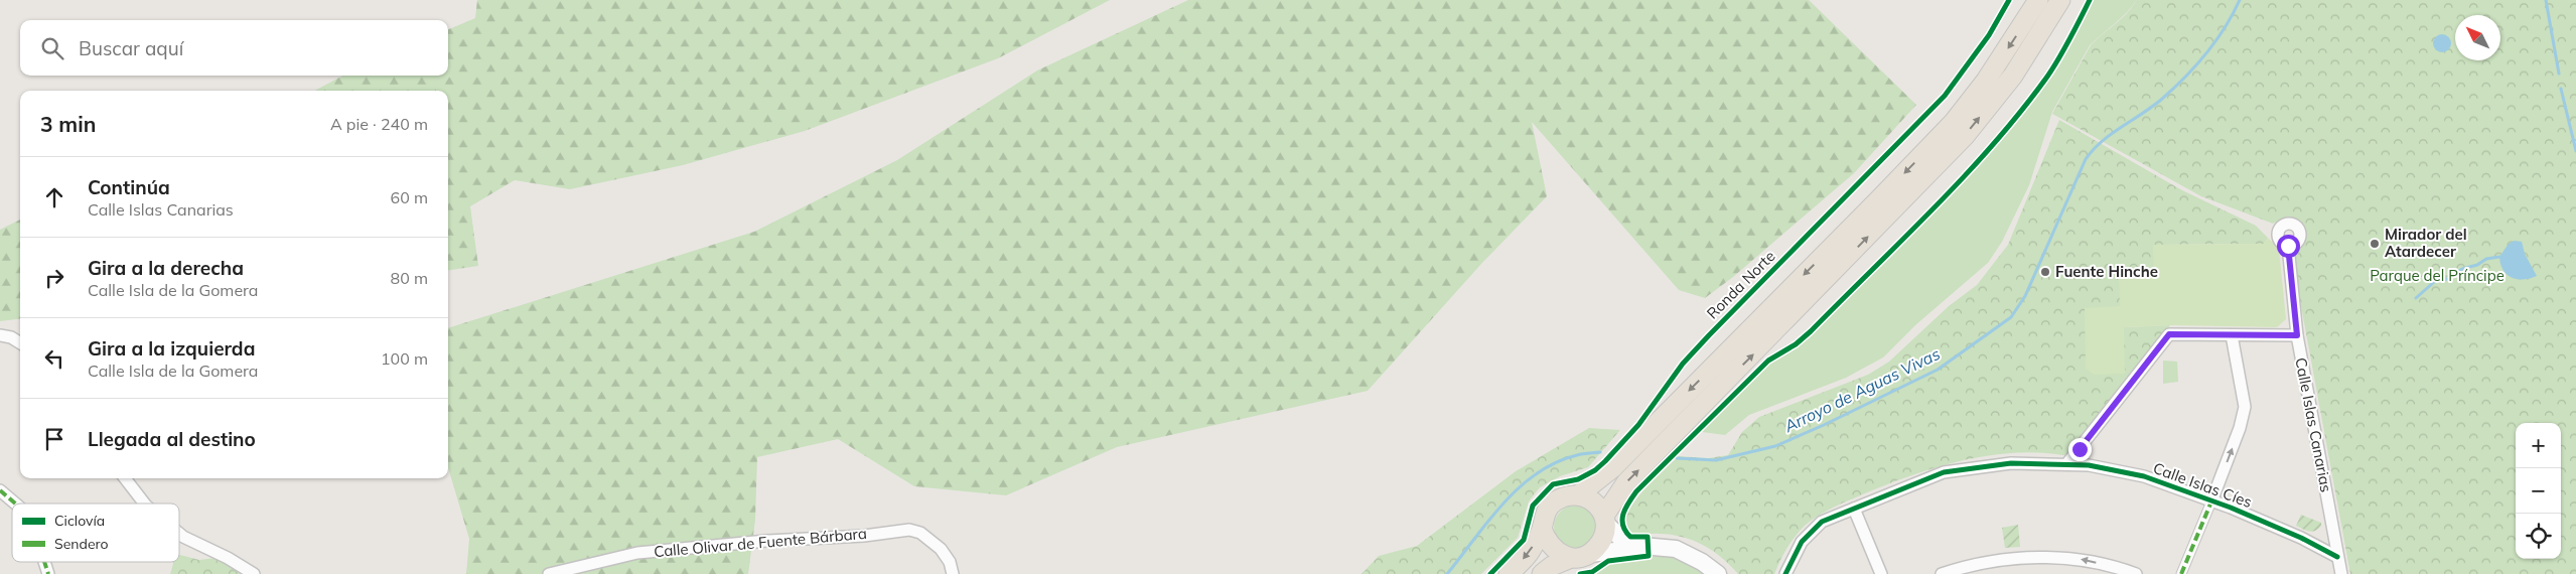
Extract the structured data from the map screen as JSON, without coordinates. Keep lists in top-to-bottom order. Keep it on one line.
{"streets":{"street":["Calle Islas Canarias","Calle Islas Cíes","Calle Olivar de Fuente Bárbara"],"cycle path":["Ronda Norte"]},"crossings":[["Calle Islas Canarias","Calle Islas Cíes"]],"water":["Arroyo de Aguas Vivas"],"parks":["Parque del Príncipe"],"places":["Mirador del Atardecer","Fuente Hinche"],"legend":["Ciclovía","Sendero"],"north":"top left","page":{"search":"Buscar aquí","heading":["3 min","A pie · 240 m"],"list":[["Continúa","Calle Islas Canarias","60 m"],["Gira a la derecha","Calle Isla de la Gomera","80 m"],["Gira a la izquierda","Calle Isla de la Gomera","100 m"],"Llegada al destino"],"map_buttons":["+","−"]}}
